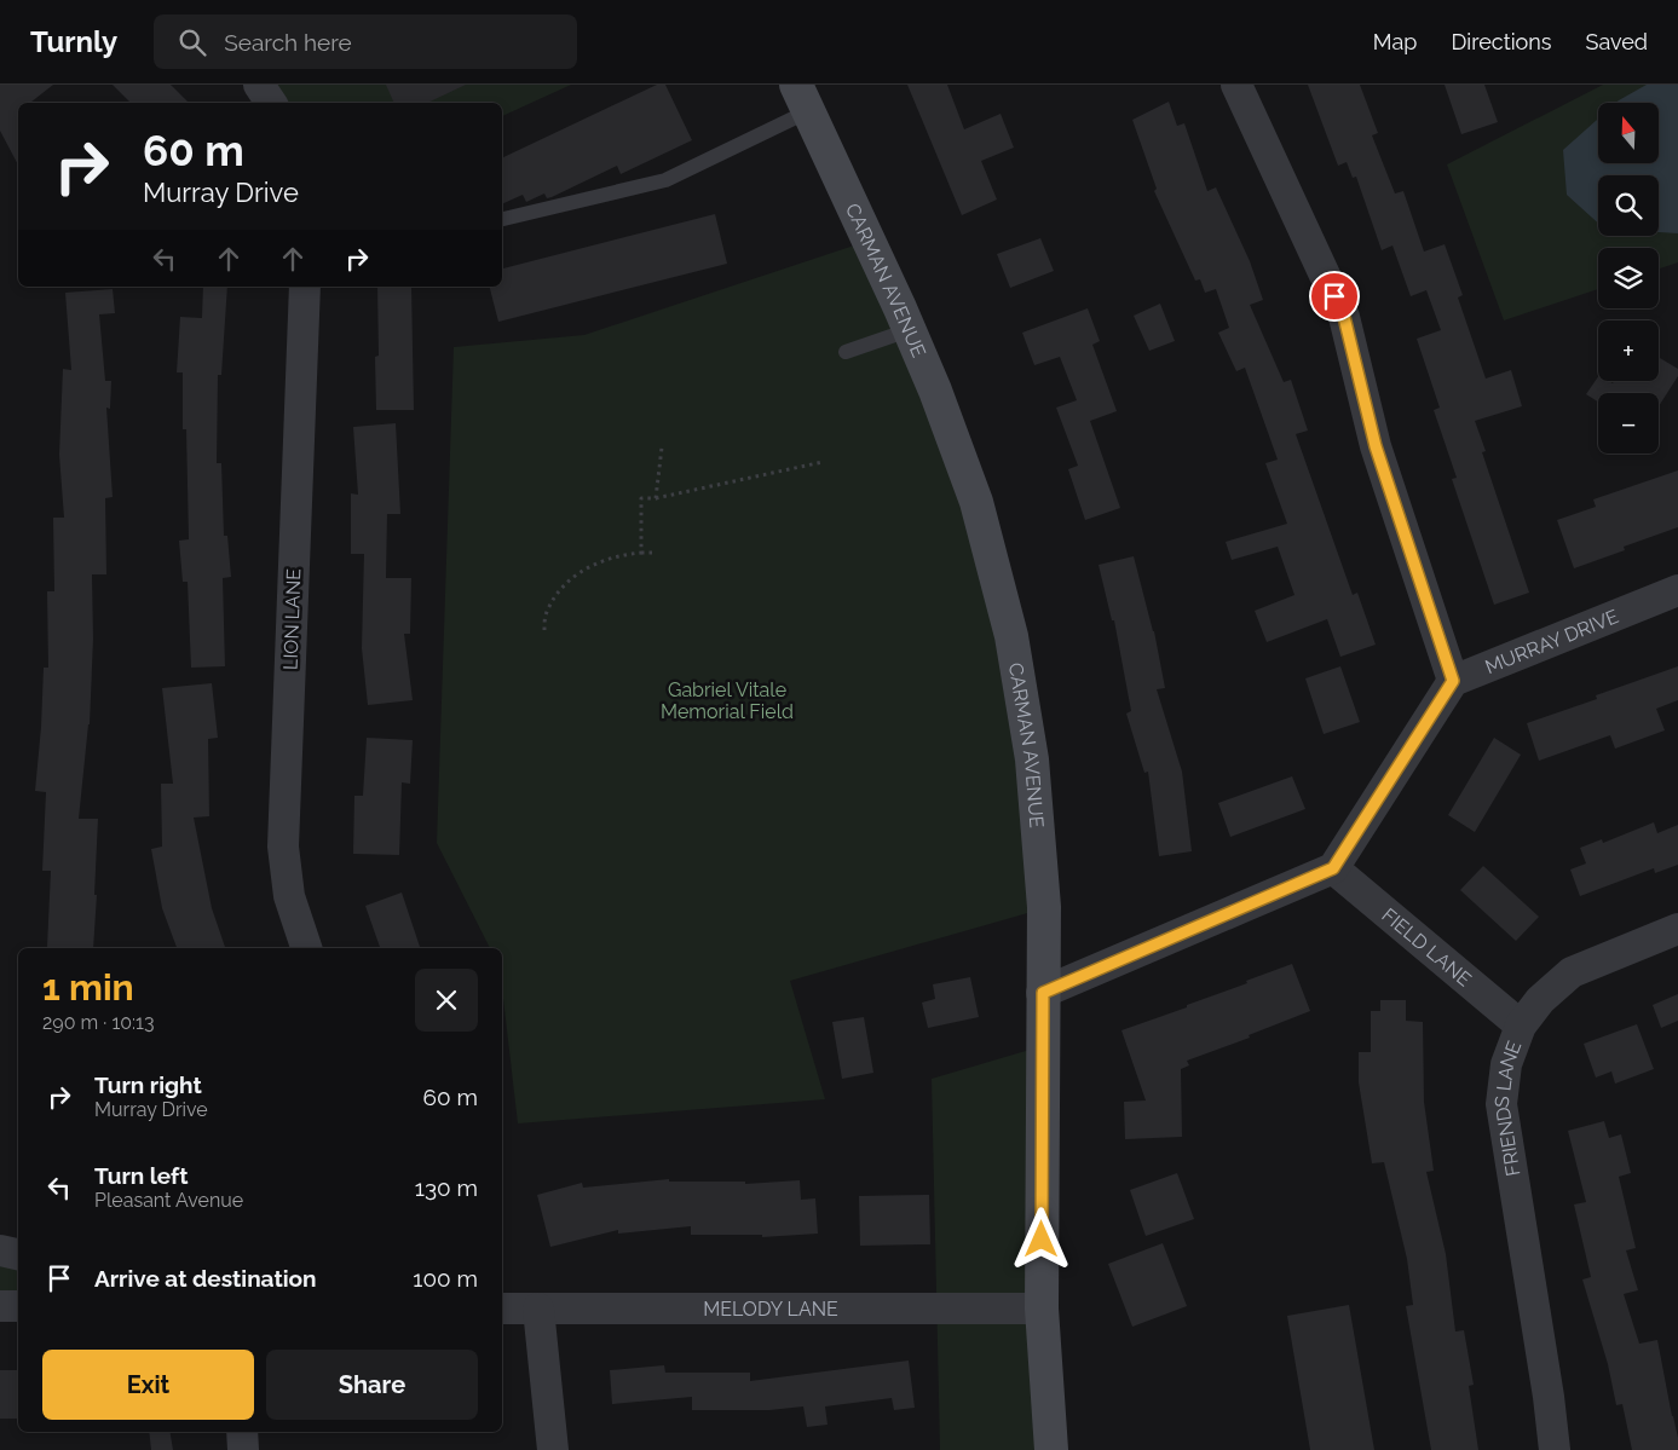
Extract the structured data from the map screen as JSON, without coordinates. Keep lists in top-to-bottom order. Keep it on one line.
{"streets":{"main road":["CARMAN AVENUE"],"street":["LION LANE","MURRAY DRIVE","FIELD LANE","FRIENDS LANE","MELODY LANE"]},"crossings":[["CARMAN AVENUE","MELODY LANE"],["FIELD LANE","FRIENDS LANE"]],"parks":["Gabriel Vitale Memorial Field"],"north":"top","page":{"header":"Turnly","search":"Search here","nav":["Map","Directions","Saved"],"map_buttons":["+","−"],"turn":["60 m","Murray Drive"],"heading":["1 min","290 m · 10:13"],"list":[{"name":"Turn right","note":"Murray Drive","value":"60 m"},{"name":"Turn left","note":"Pleasant Avenue","value":"130 m"},{"name":"Arrive at destination","value":"100 m"}],"buttons":["Exit","Share"]}}
